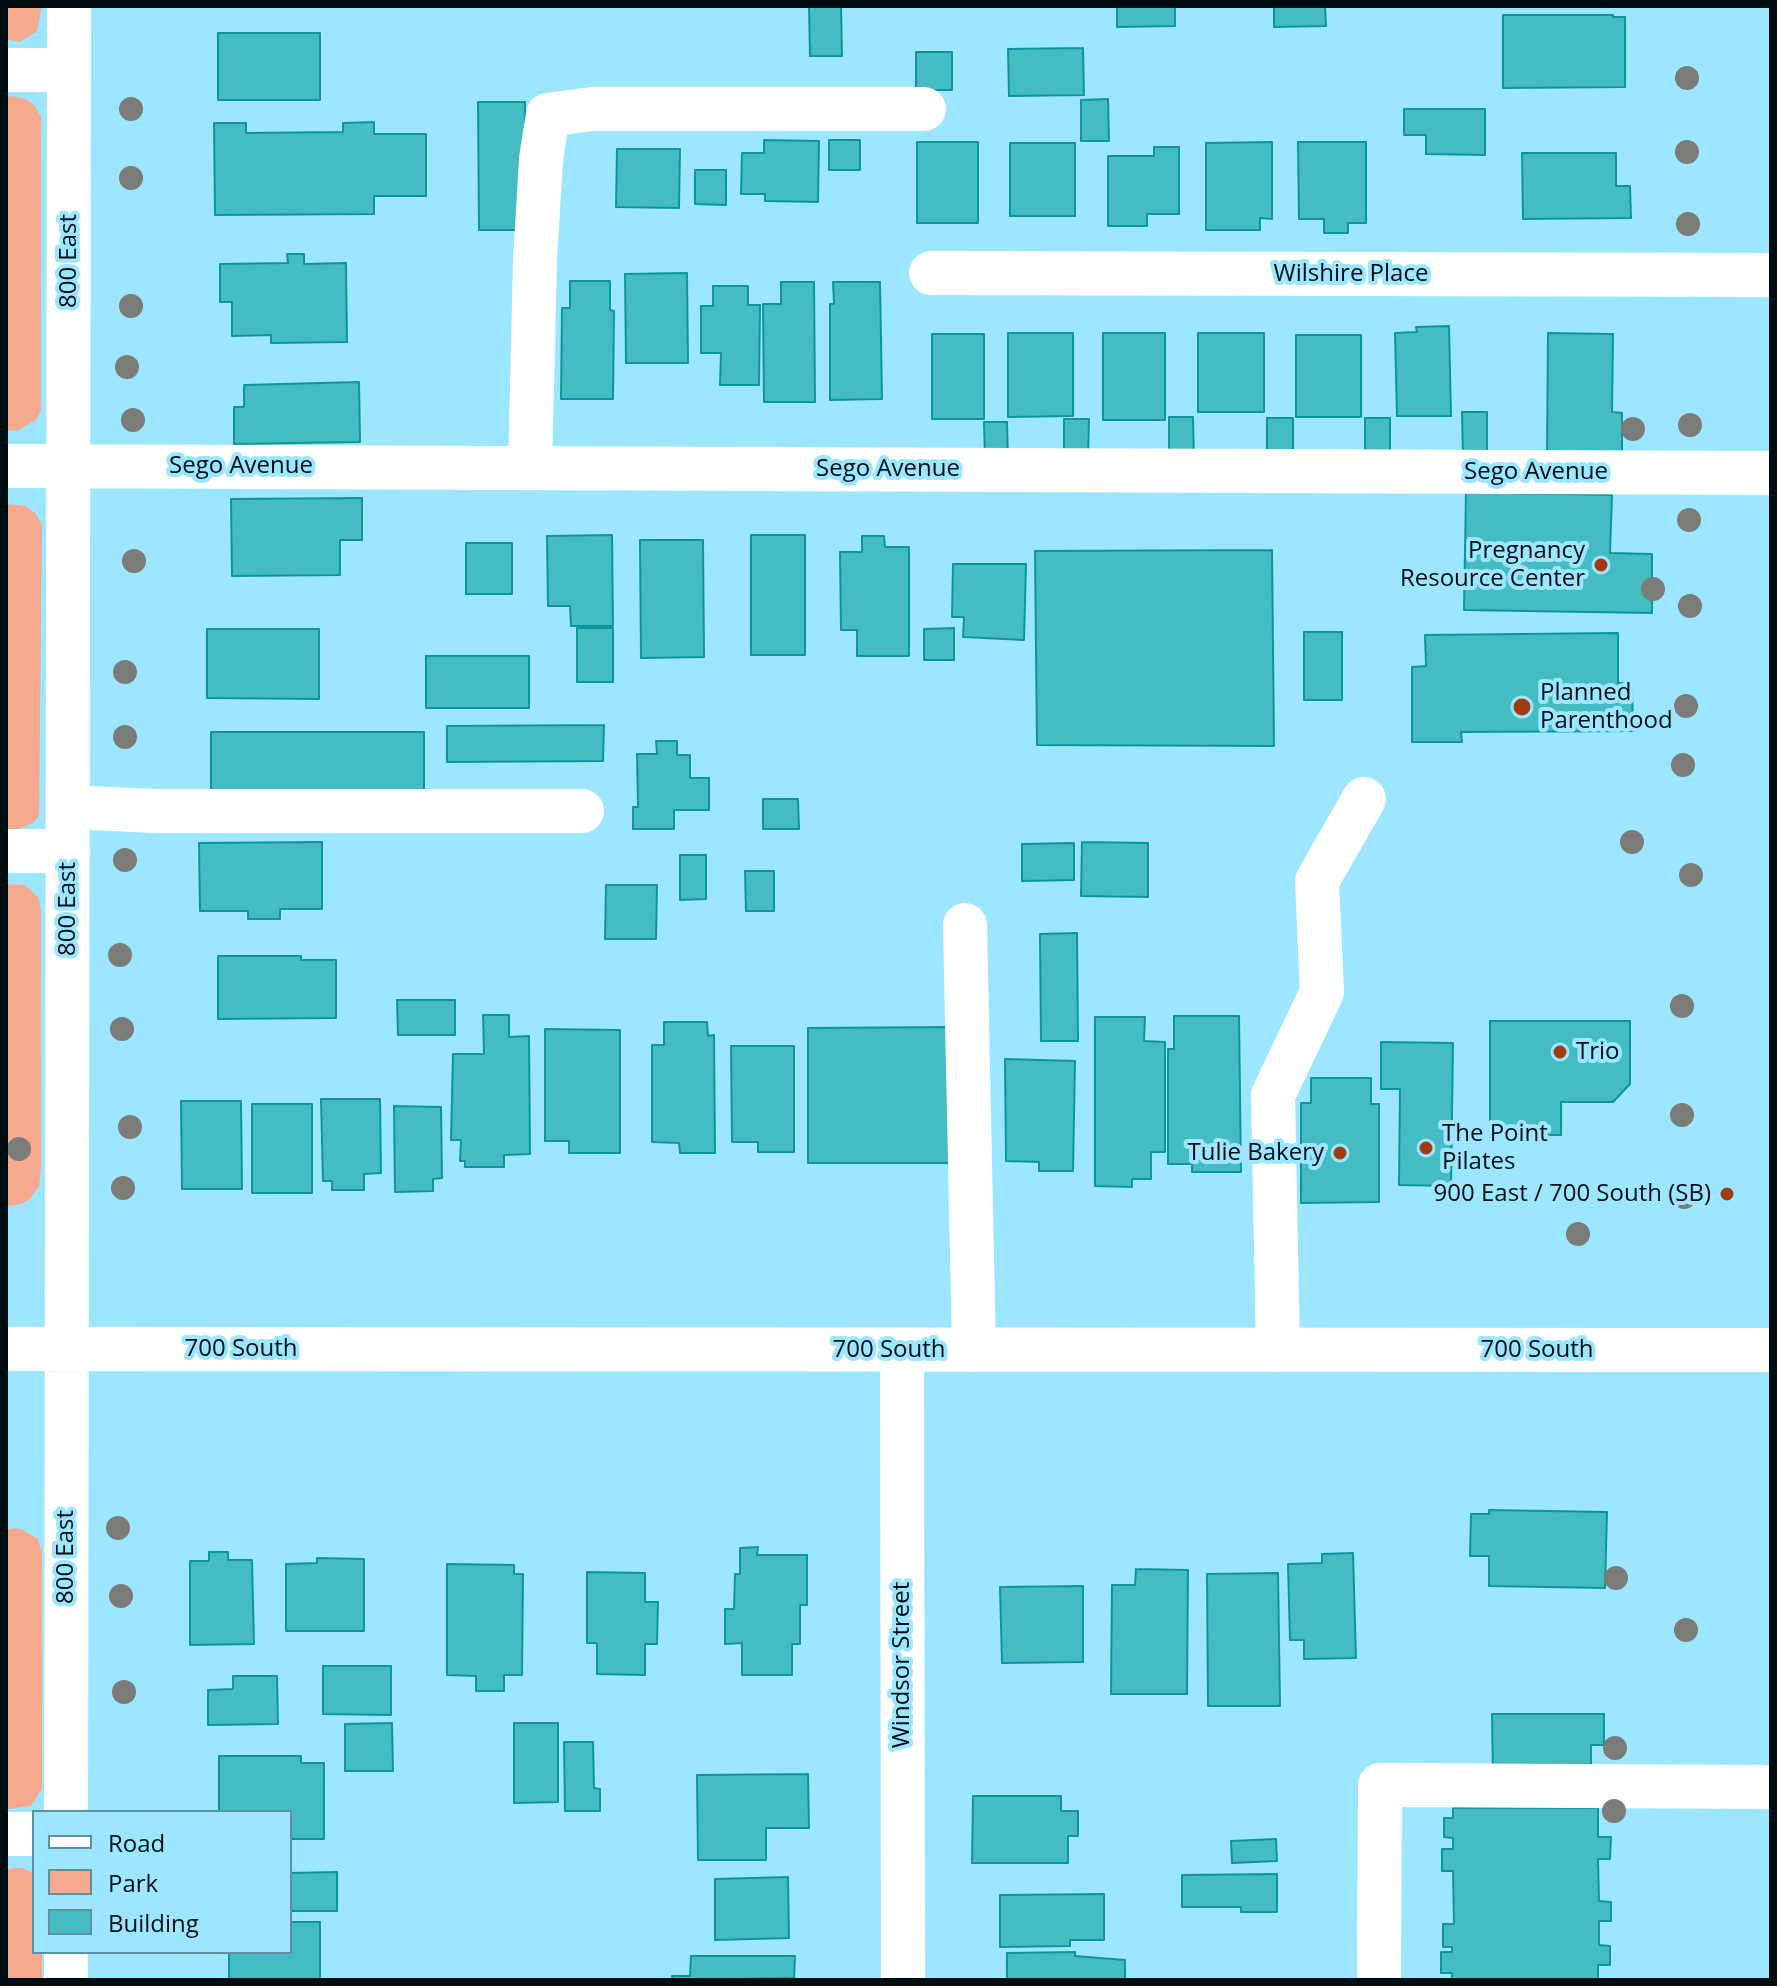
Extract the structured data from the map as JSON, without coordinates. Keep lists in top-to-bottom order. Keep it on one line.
{"streets":{"street":["800 East","Wilshire Place","Sego Avenue","700 South","Windsor Street"]},"crossings":[["800 East","Sego Avenue"],["800 East","700 South"],["700 South","Windsor Street"]],"places":["Pregnancy Resource Center","Planned Parenthood","Trio","The Point Pilates","Tulie Bakery","900 East / 700 South (SB)"],"legend":["Road","Park","Building"]}
